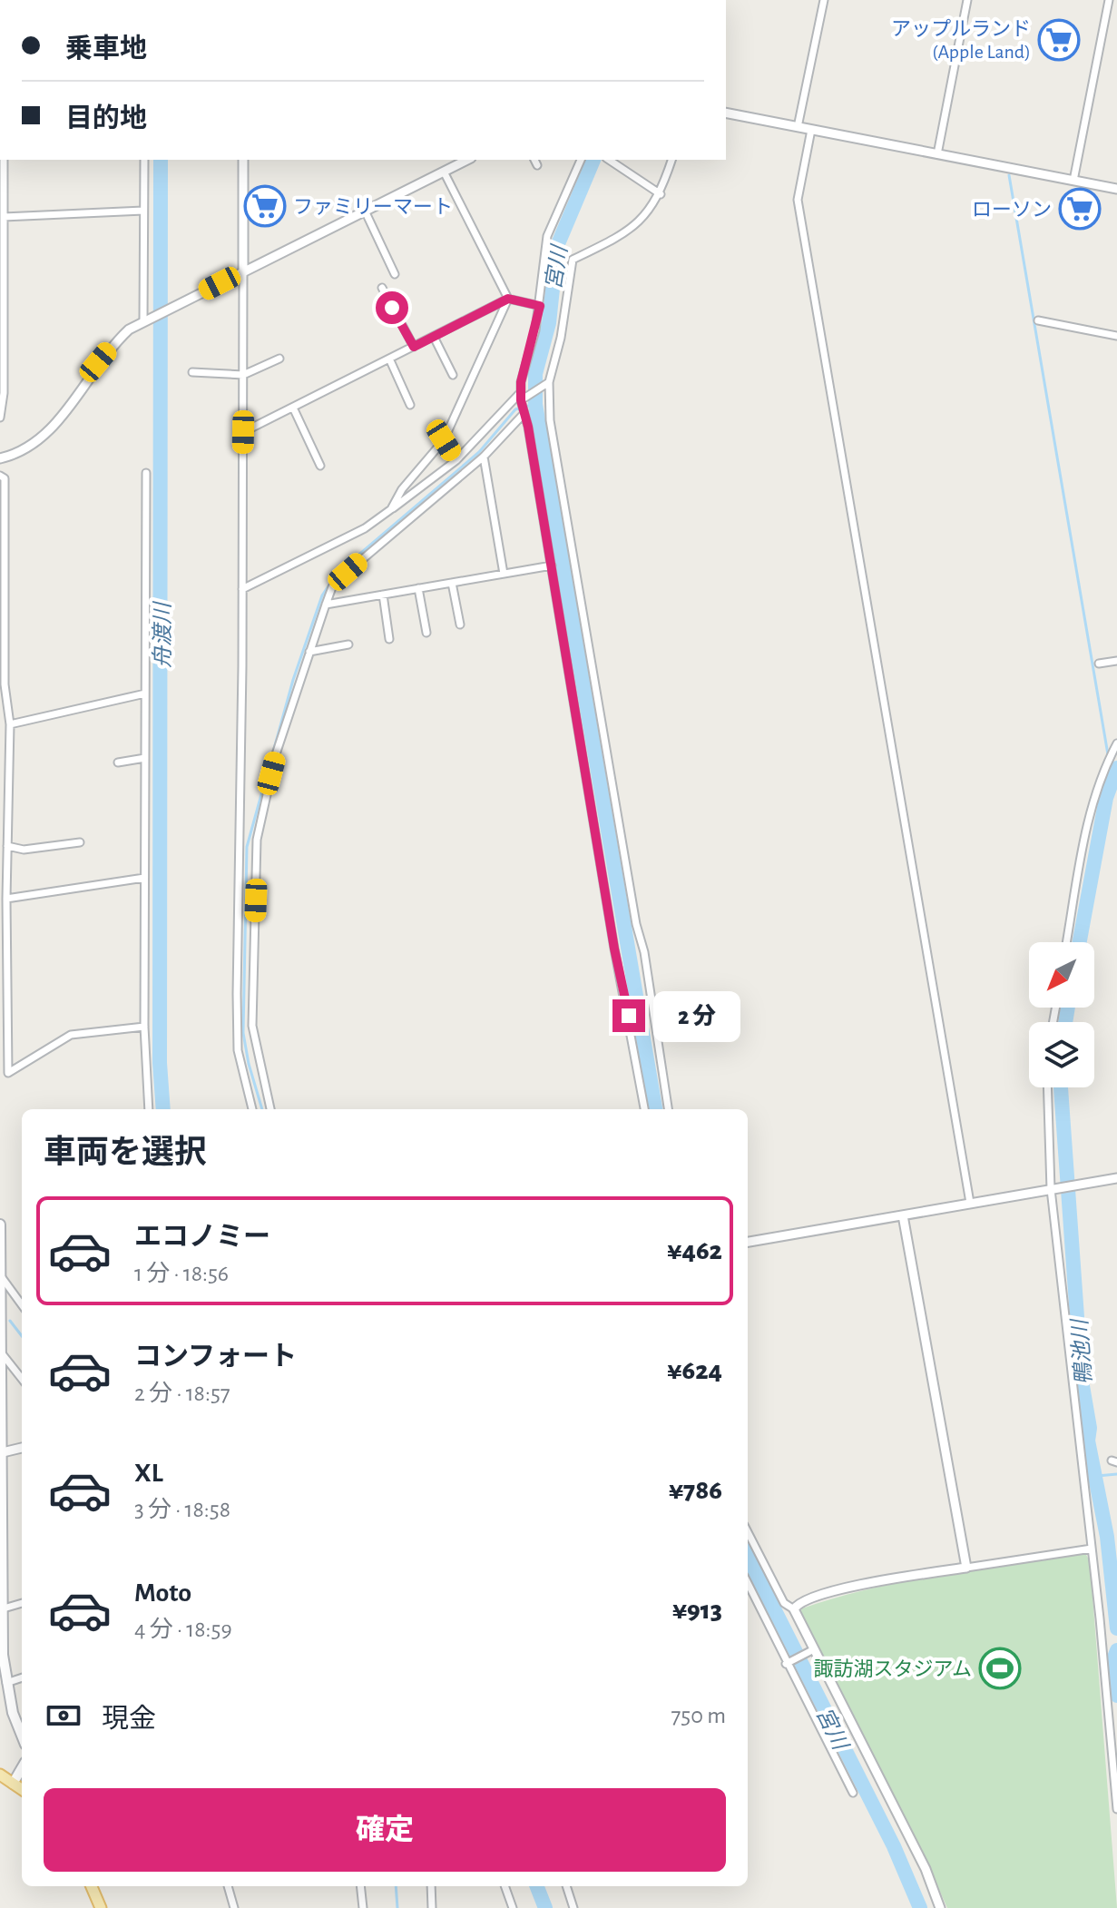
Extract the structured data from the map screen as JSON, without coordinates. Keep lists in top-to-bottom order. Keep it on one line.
{"water":["宮川","舟渡川","鴨池川"],"places":{"supermarket":["アップルランド (Apple Land)","ファミリーマート","ローソン"],"sports":["諏訪湖スタジアム"]},"north":"bottom left","page":{"banner":["乗車地","目的地"],"bubble":"2 分","heading":"車両を選択","list":[{"name":"エコノミー","note":"1 分 · 18:56","value":"¥462"},{"name":"コンフォート","note":"2 分 · 18:57","value":"¥624"},{"name":"XL","note":"3 分 · 18:58","value":"¥786"},{"name":"Moto","note":"4 分 · 18:59","value":"¥913"}],"pay":["現金","750 m"],"buttons":"確定"}}
